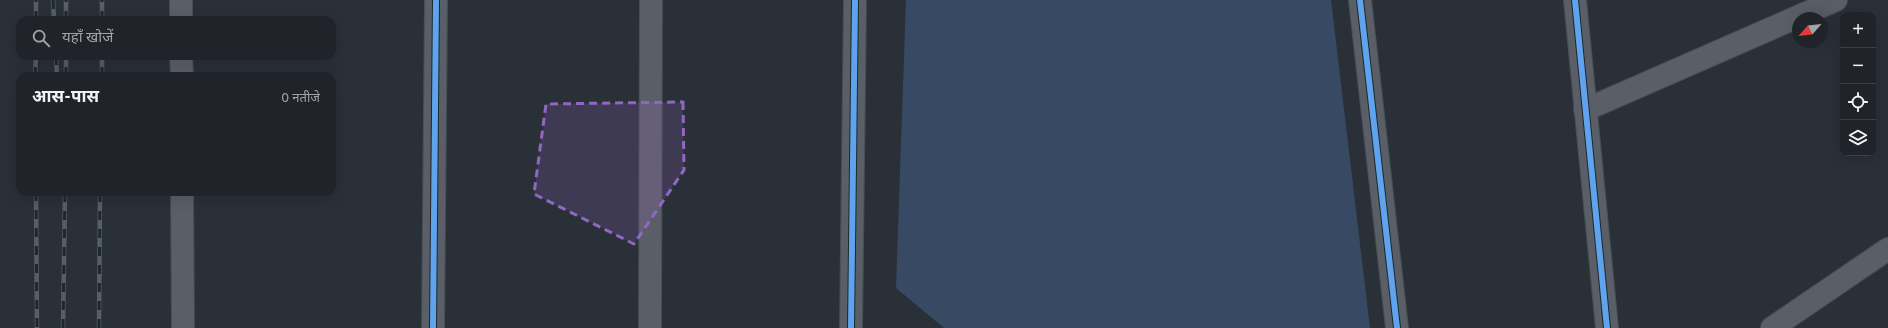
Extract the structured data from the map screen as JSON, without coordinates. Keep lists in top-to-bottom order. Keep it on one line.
{"north":"bottom left","page":{"map_buttons":["+","−"],"search":"यहाँ खोजें","heading":["आस-पास","0 नतीजे"]}}
